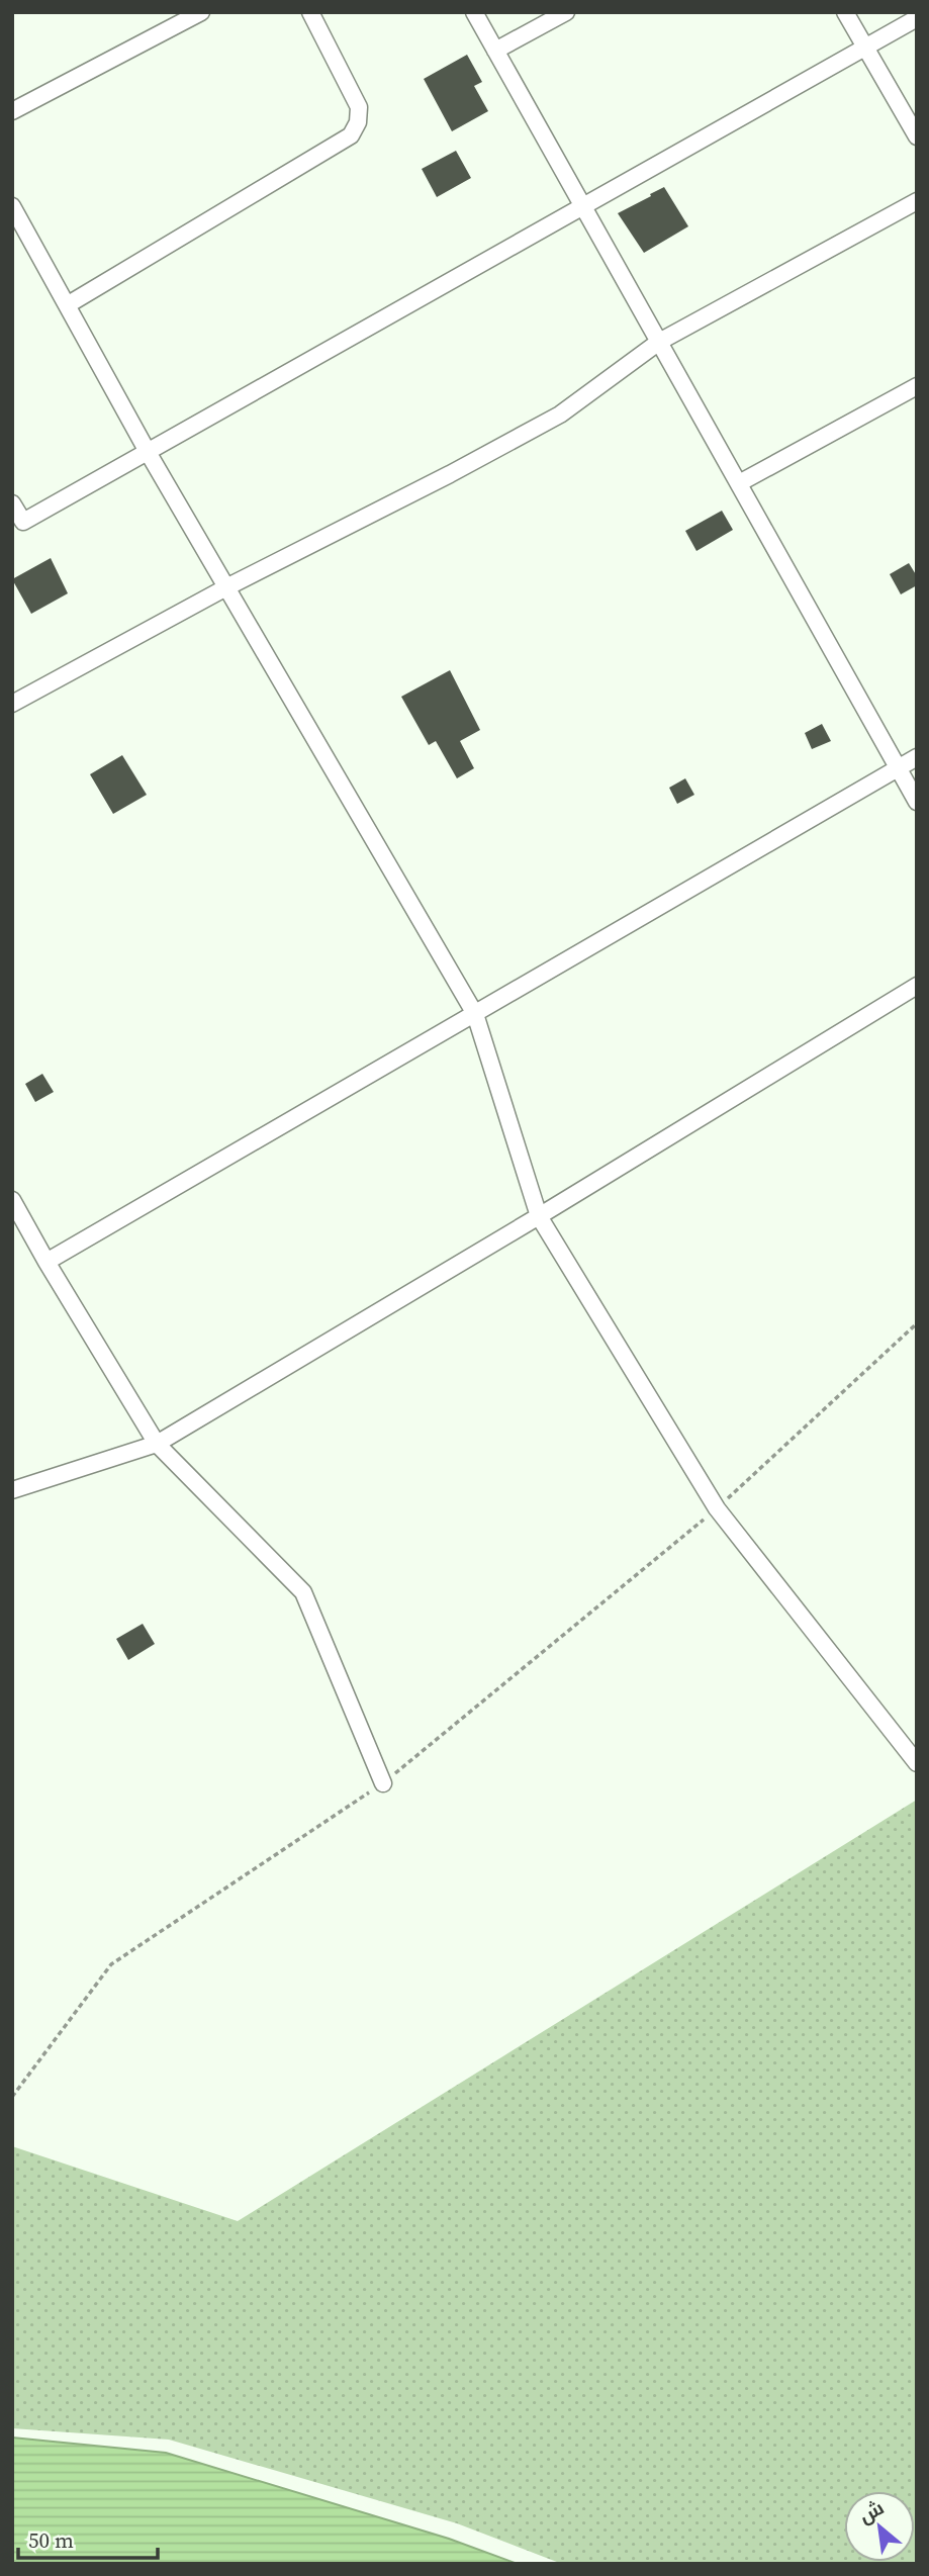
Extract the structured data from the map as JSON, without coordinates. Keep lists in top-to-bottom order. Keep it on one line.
{"scale_bar":"50 m","north":"top left"}
